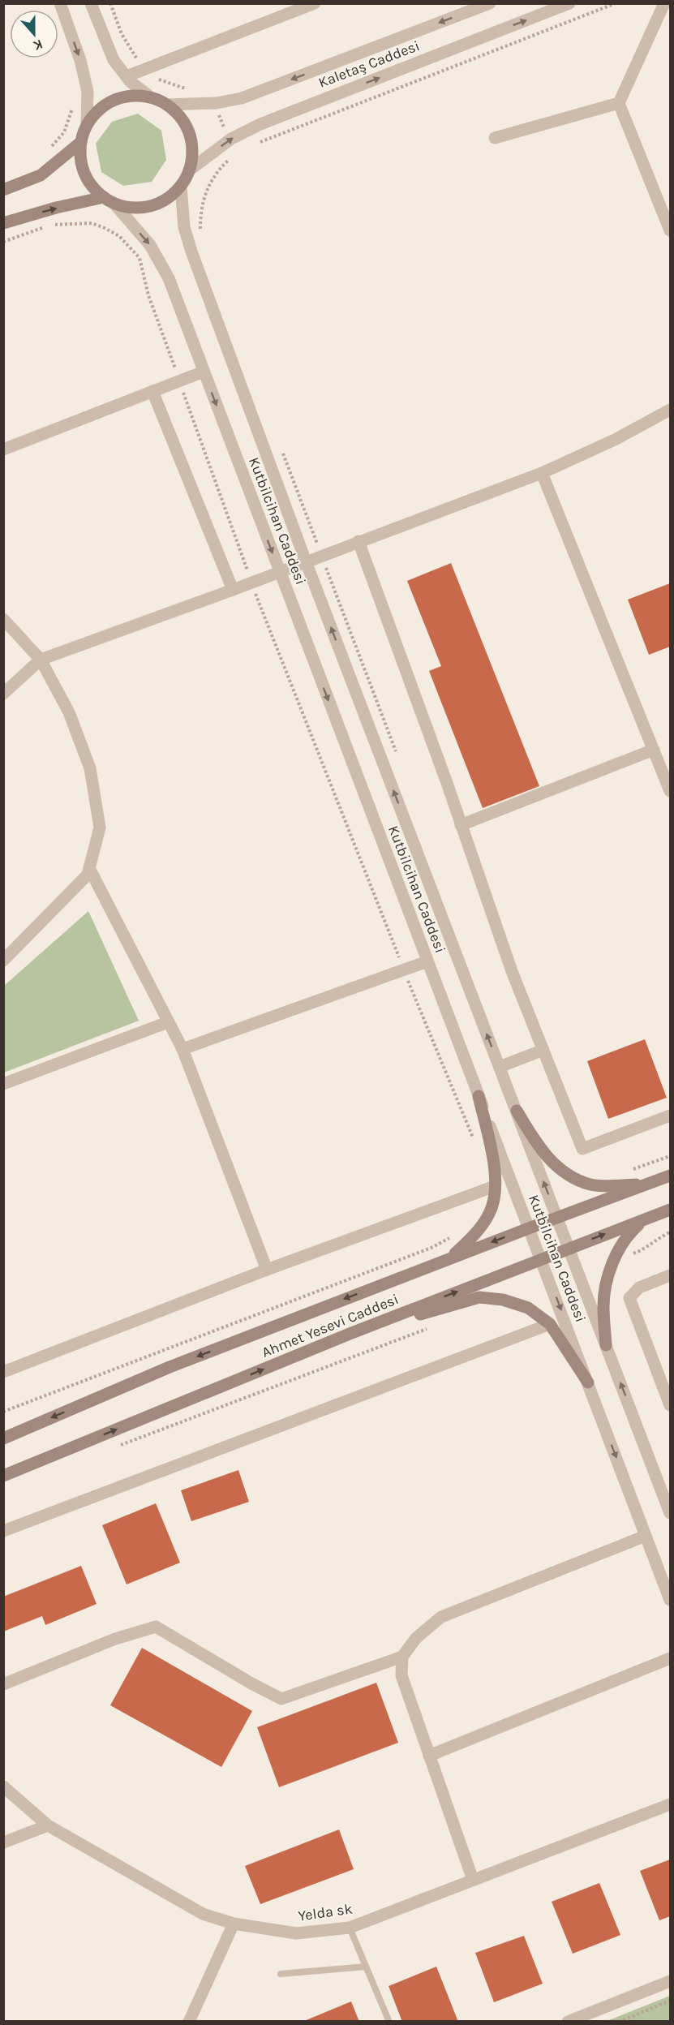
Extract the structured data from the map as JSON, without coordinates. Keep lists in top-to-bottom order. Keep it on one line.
{"streets":{"main road":["Ahmet Yesevi Caddesi"],"street":["Kaletaş Caddesi","Kutbilcihan Caddesi","Yelda sk"]},"crossings":[["Kaletaş Caddesi","Kutbilcihan Caddesi"],["Kutbilcihan Caddesi","Ahmet Yesevi Caddesi"]],"north":"bottom"}
